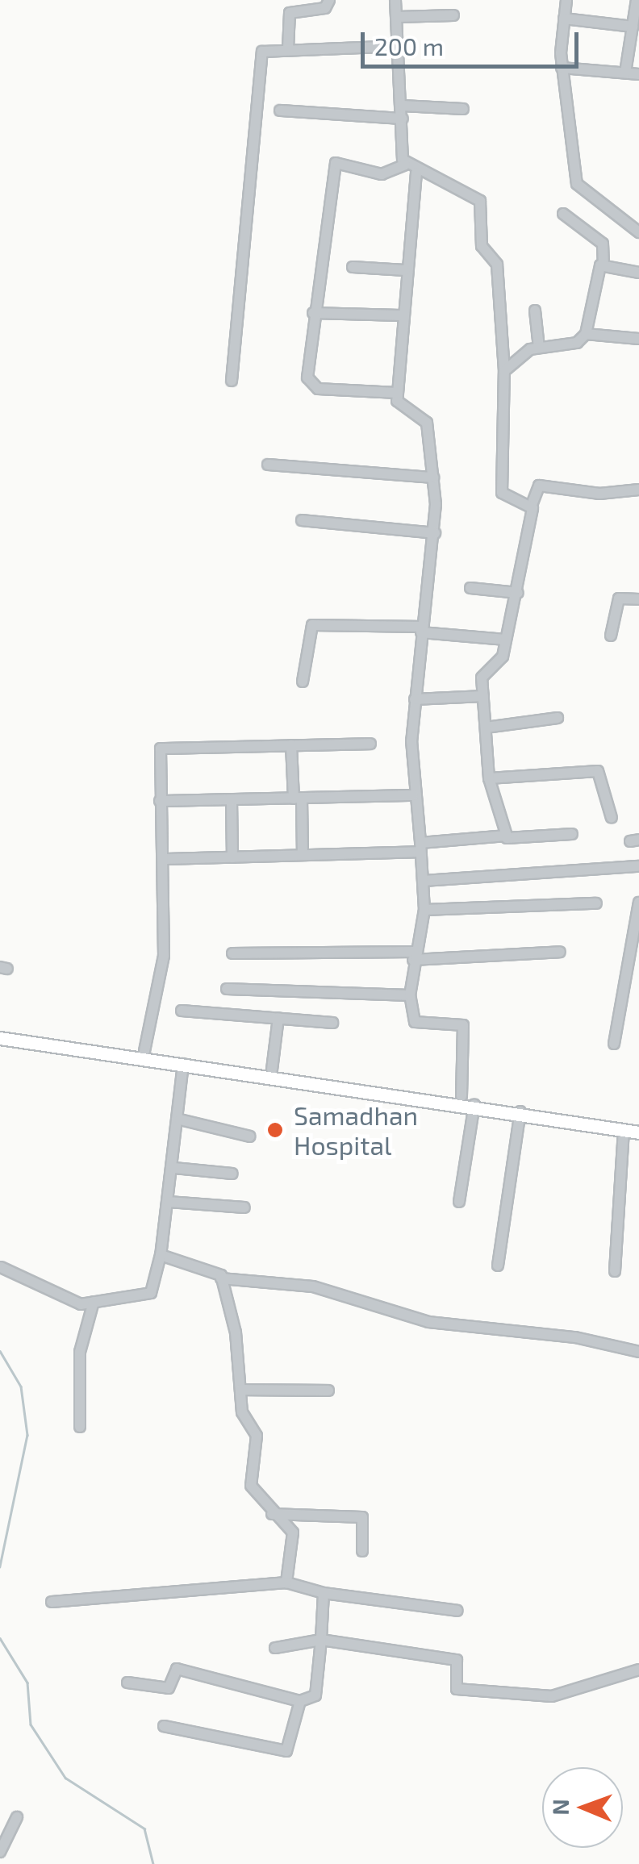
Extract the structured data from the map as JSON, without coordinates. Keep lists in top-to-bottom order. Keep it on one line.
{"places":["Samadhan Hospital"],"scale_bar":"200 m","north":"left"}
